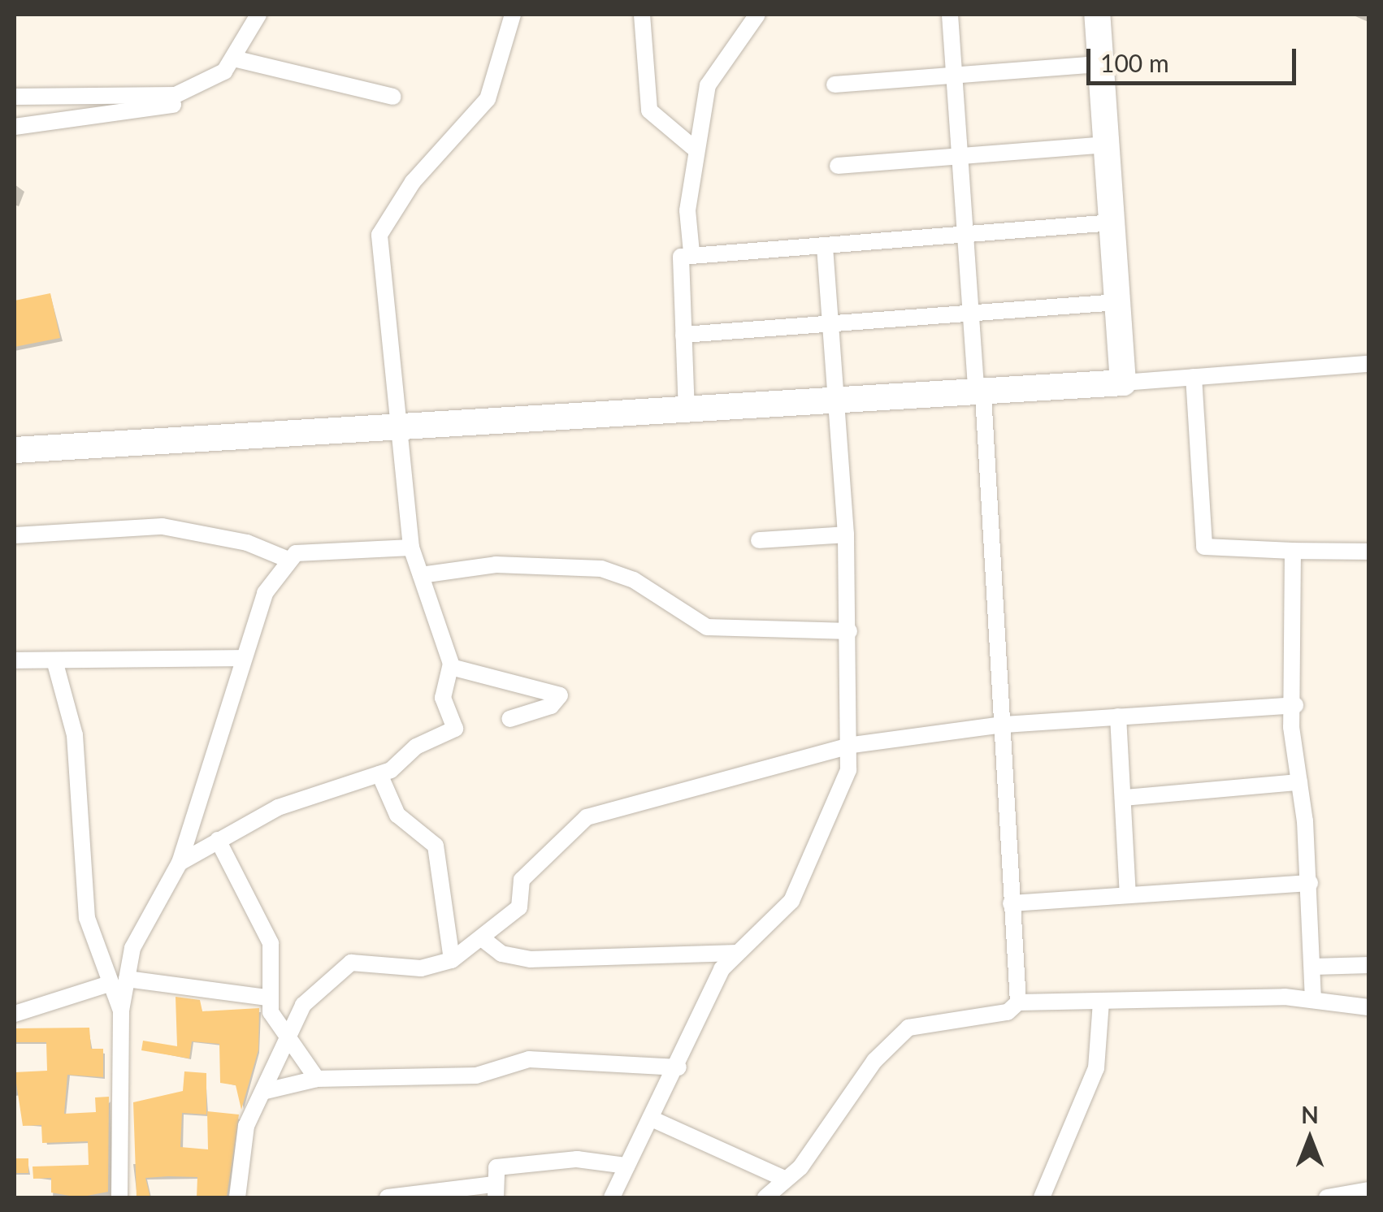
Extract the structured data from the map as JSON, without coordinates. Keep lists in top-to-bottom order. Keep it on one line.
{"scale_bar":"100 m","north":"top"}
